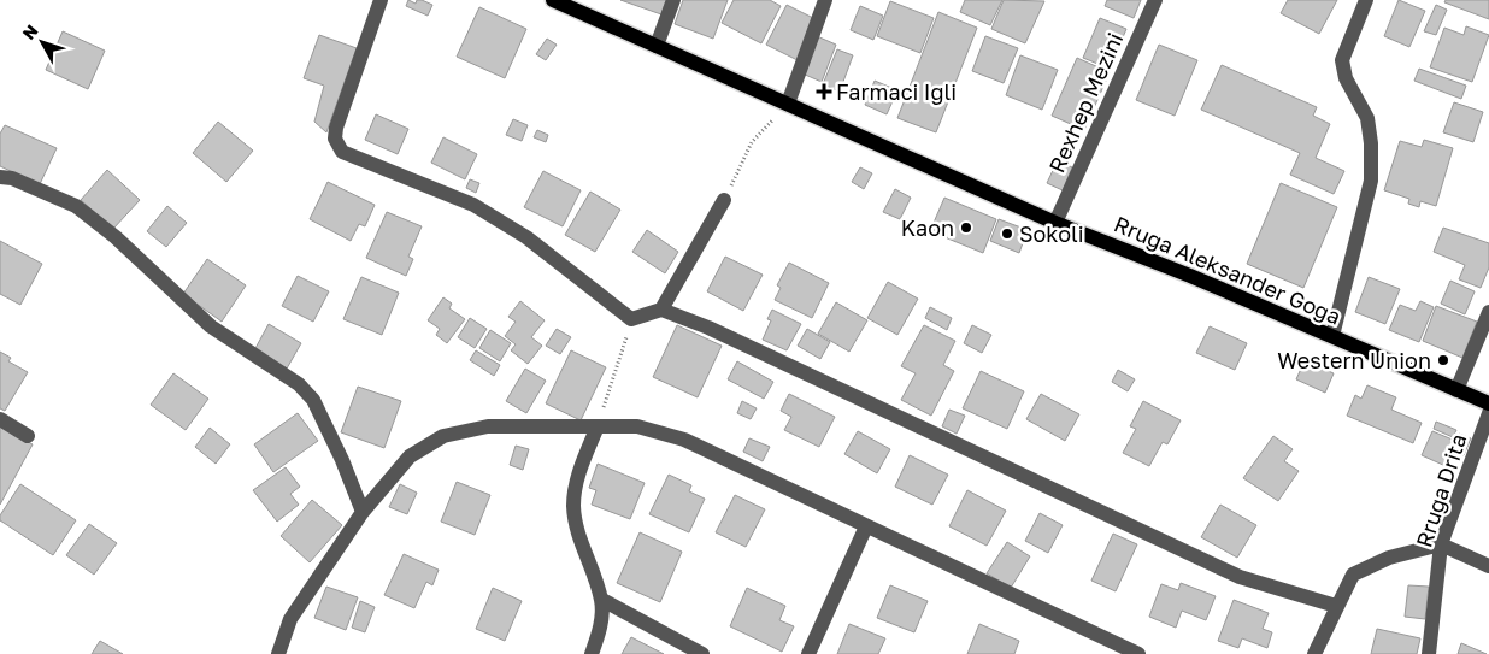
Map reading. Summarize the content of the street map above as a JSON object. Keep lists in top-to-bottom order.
{
  "streets": {
    "main road": ["Rruga Aleksander Goga"],
    "street": ["Rexhep Mezini", "Rruga Drita"]
  },
  "crossings": [
    ["Rexhep Mezini", "Rruga Aleksander Goga"]
  ],
  "places": {
    "health": ["Farmaci Igli"],
    "other": ["Kaon", "Sokoli", "Western Union"]
  },
  "north": "top left"
}
